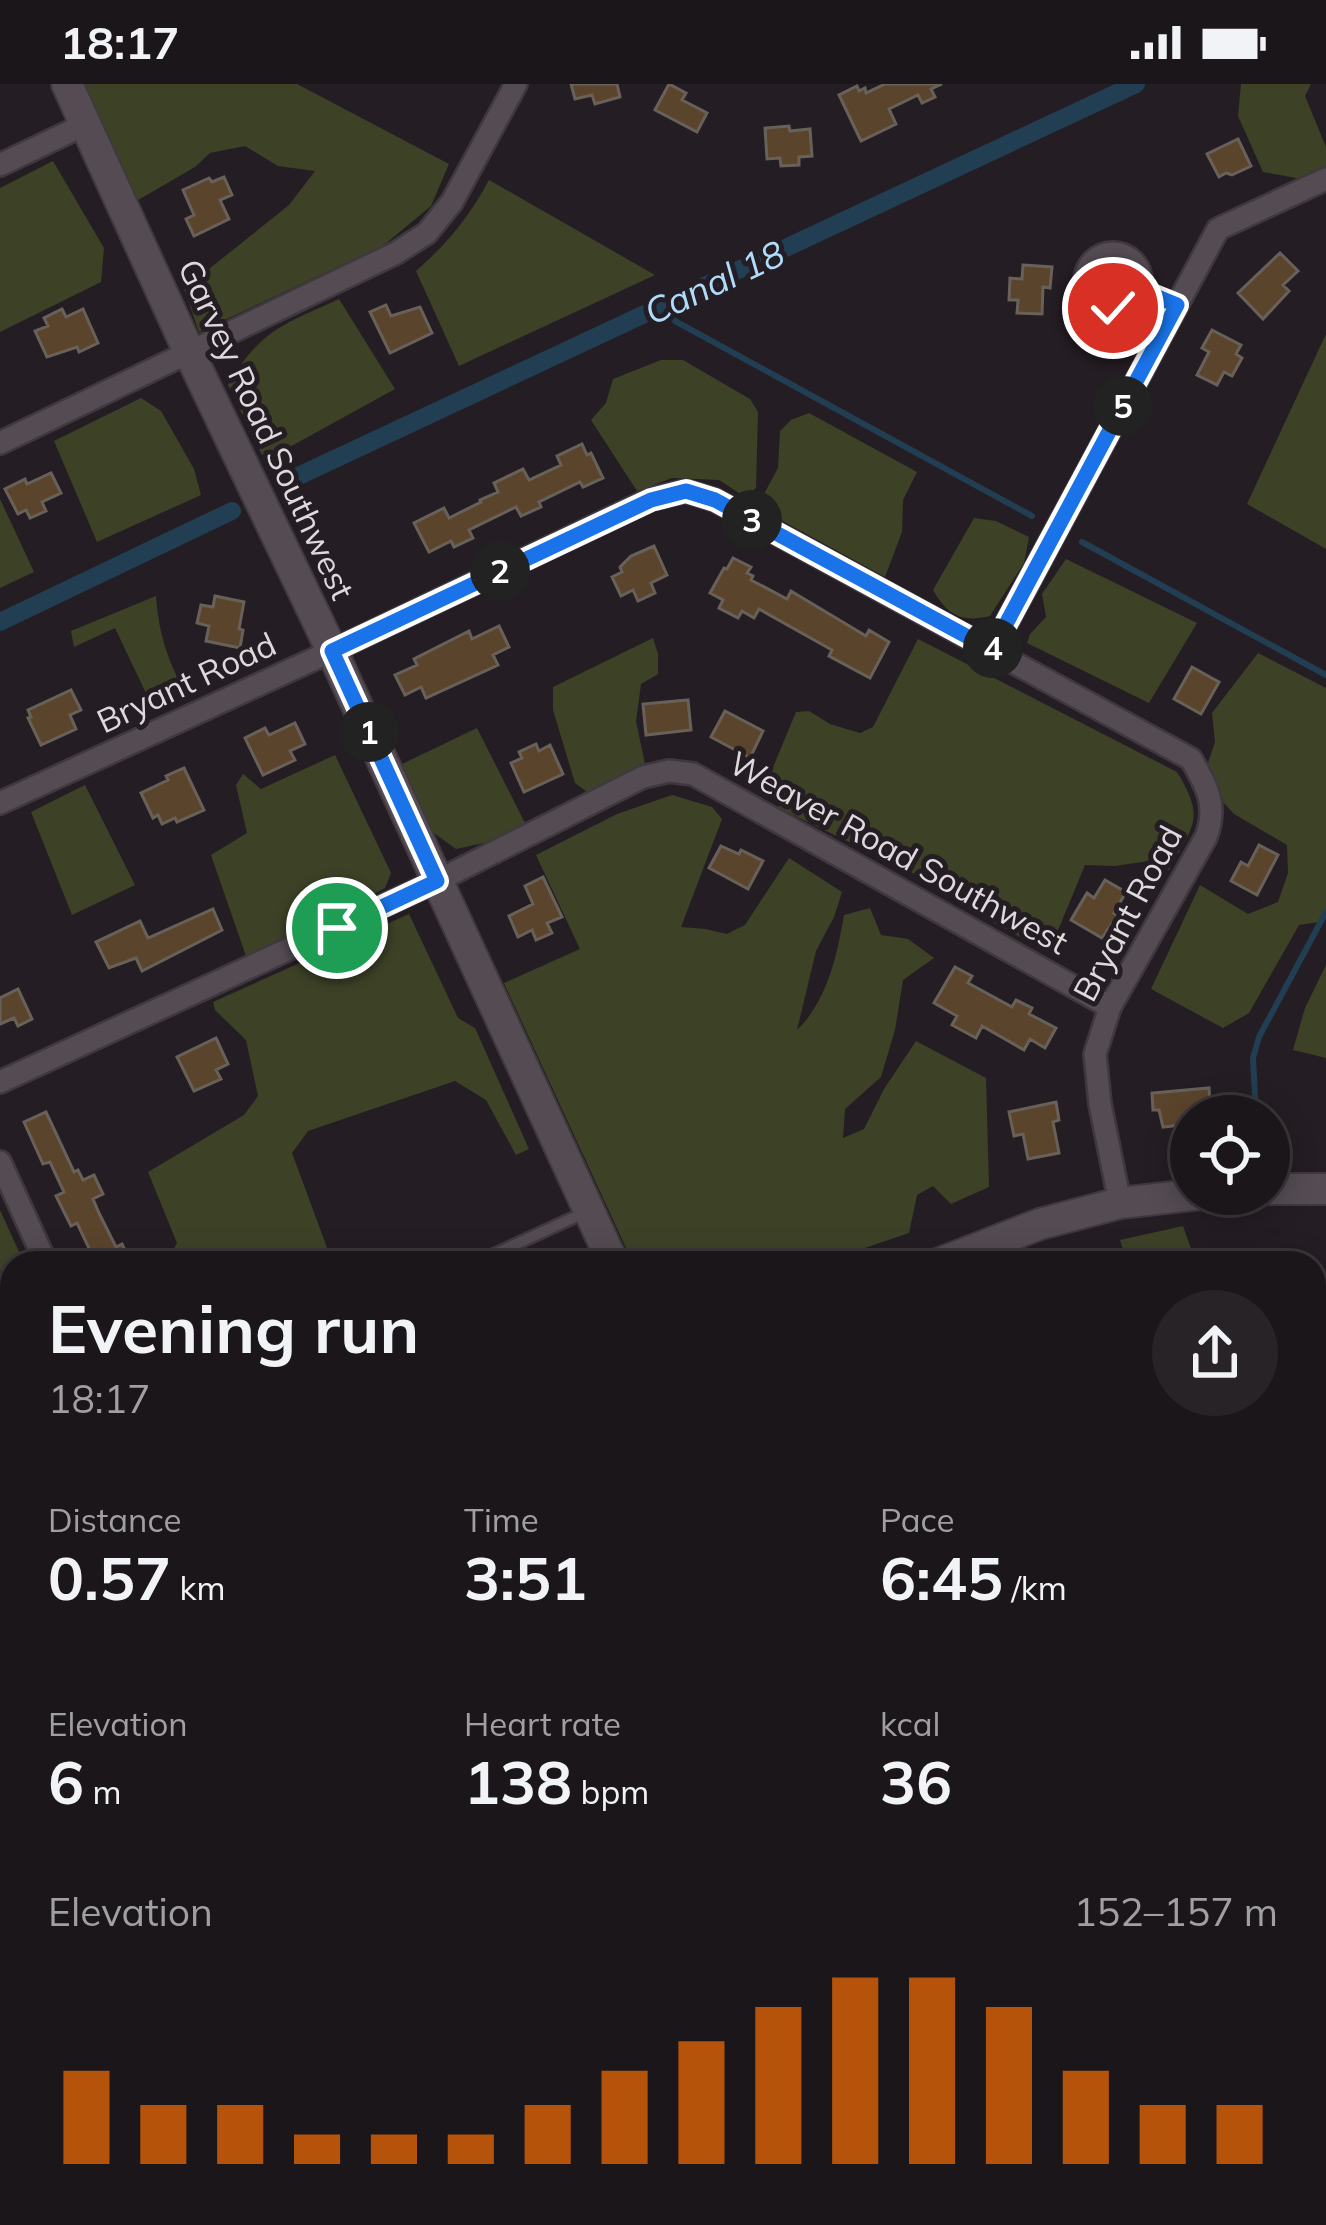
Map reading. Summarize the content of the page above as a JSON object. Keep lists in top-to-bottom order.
{
  "streets": {
    "street": ["Garvey Road Southwest", "Bryant Road", "Weaver Road Southwest"]
  },
  "crossings": [
    ["Garvey Road Southwest", "Bryant Road"],
    ["Garvey Road Southwest", "Weaver Road Southwest"],
    ["Bryant Road", "Weaver Road Southwest"]
  ],
  "water": ["Canal 18"],
  "page": {
    "status": "18:17",
    "pins": [
      "5",
      "3",
      "2",
      "4",
      "1"
    ],
    "heading": ["Evening run", "18:17"],
    "stats": [
      ["Distance", "0.57 km"],
      ["Time", "3:51"],
      ["Pace", "6:45 /km"],
      ["Elevation", "6 m"],
      ["Heart rate", "138 bpm"],
      ["kcal", "36"]
    ],
    "chart": ["Elevation", "152–157 m"]
  }
}
